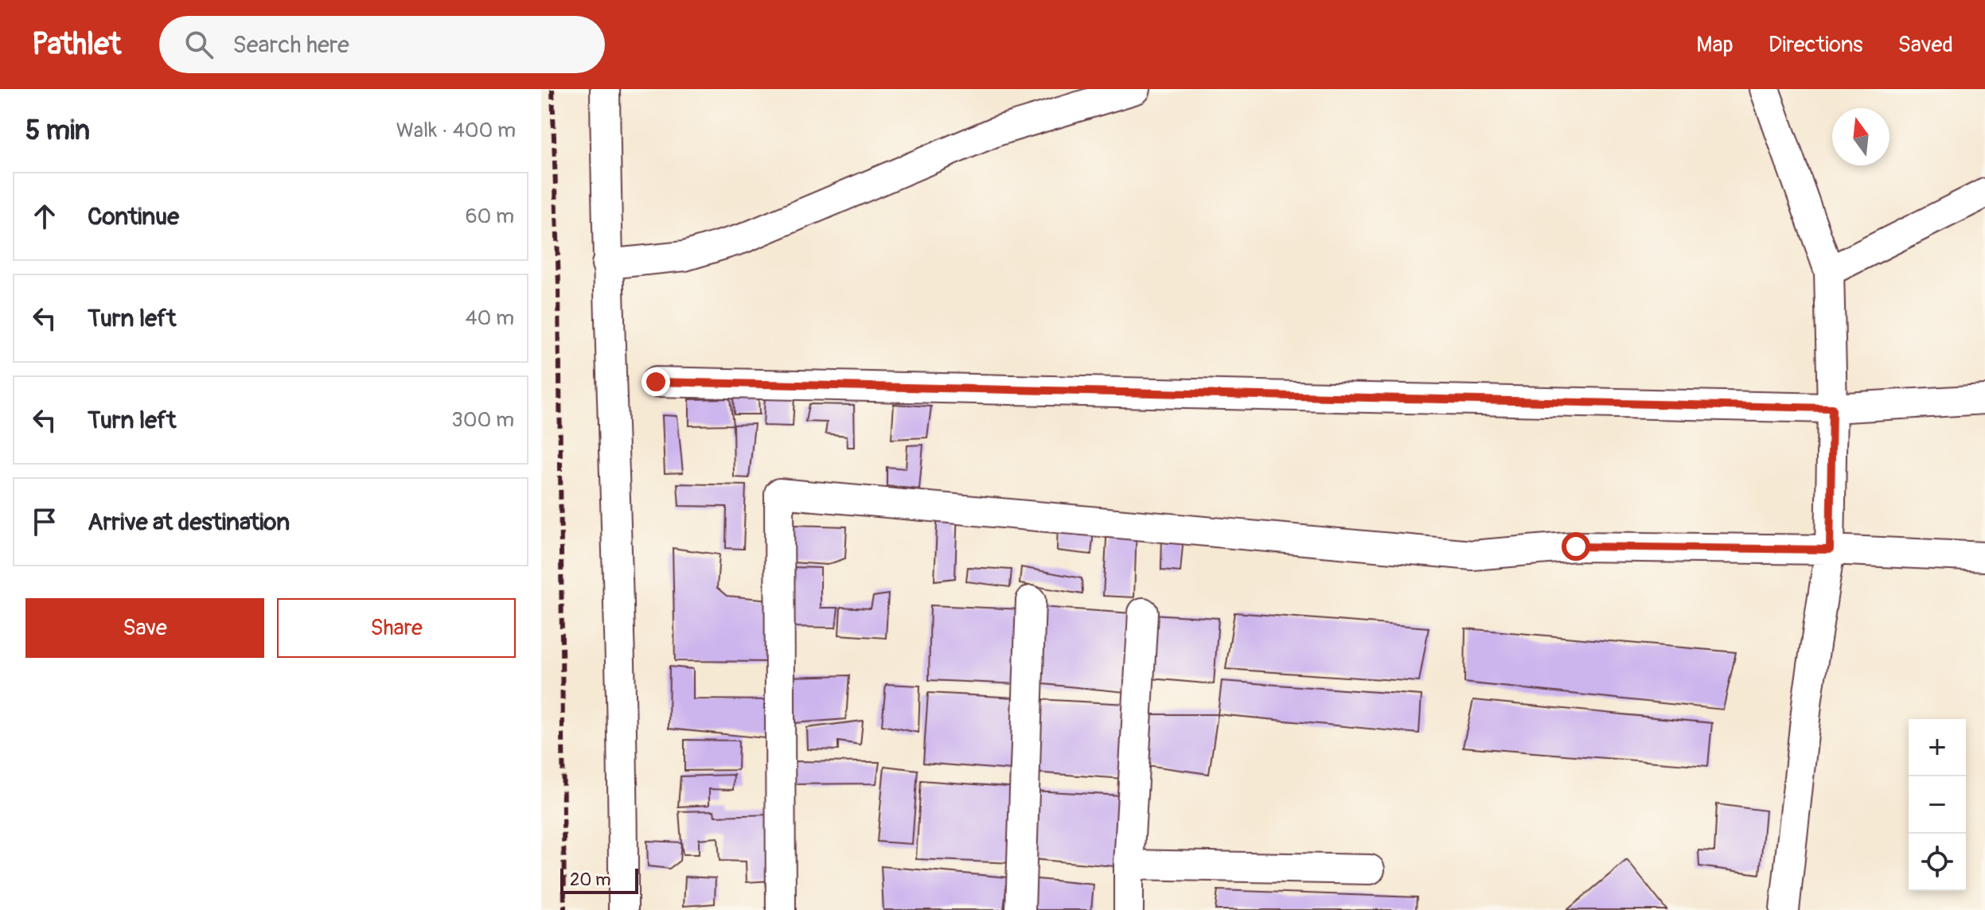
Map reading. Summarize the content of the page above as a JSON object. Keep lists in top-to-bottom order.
{
  "scale_bar": "20 m",
  "north": "top",
  "page": {
    "header": "Pathlet",
    "search": "Search here",
    "nav": ["Map", "Directions", "Saved"],
    "heading": ["5 min", "Walk · 400 m"],
    "list": [
      ["Continue", "60 m"],
      ["Turn left", "40 m"],
      ["Turn left", "300 m"],
      "Arrive at destination"
    ],
    "buttons": ["Save", "Share"],
    "map_buttons": ["+", "−"],
    "scale": "20 m"
  }
}
